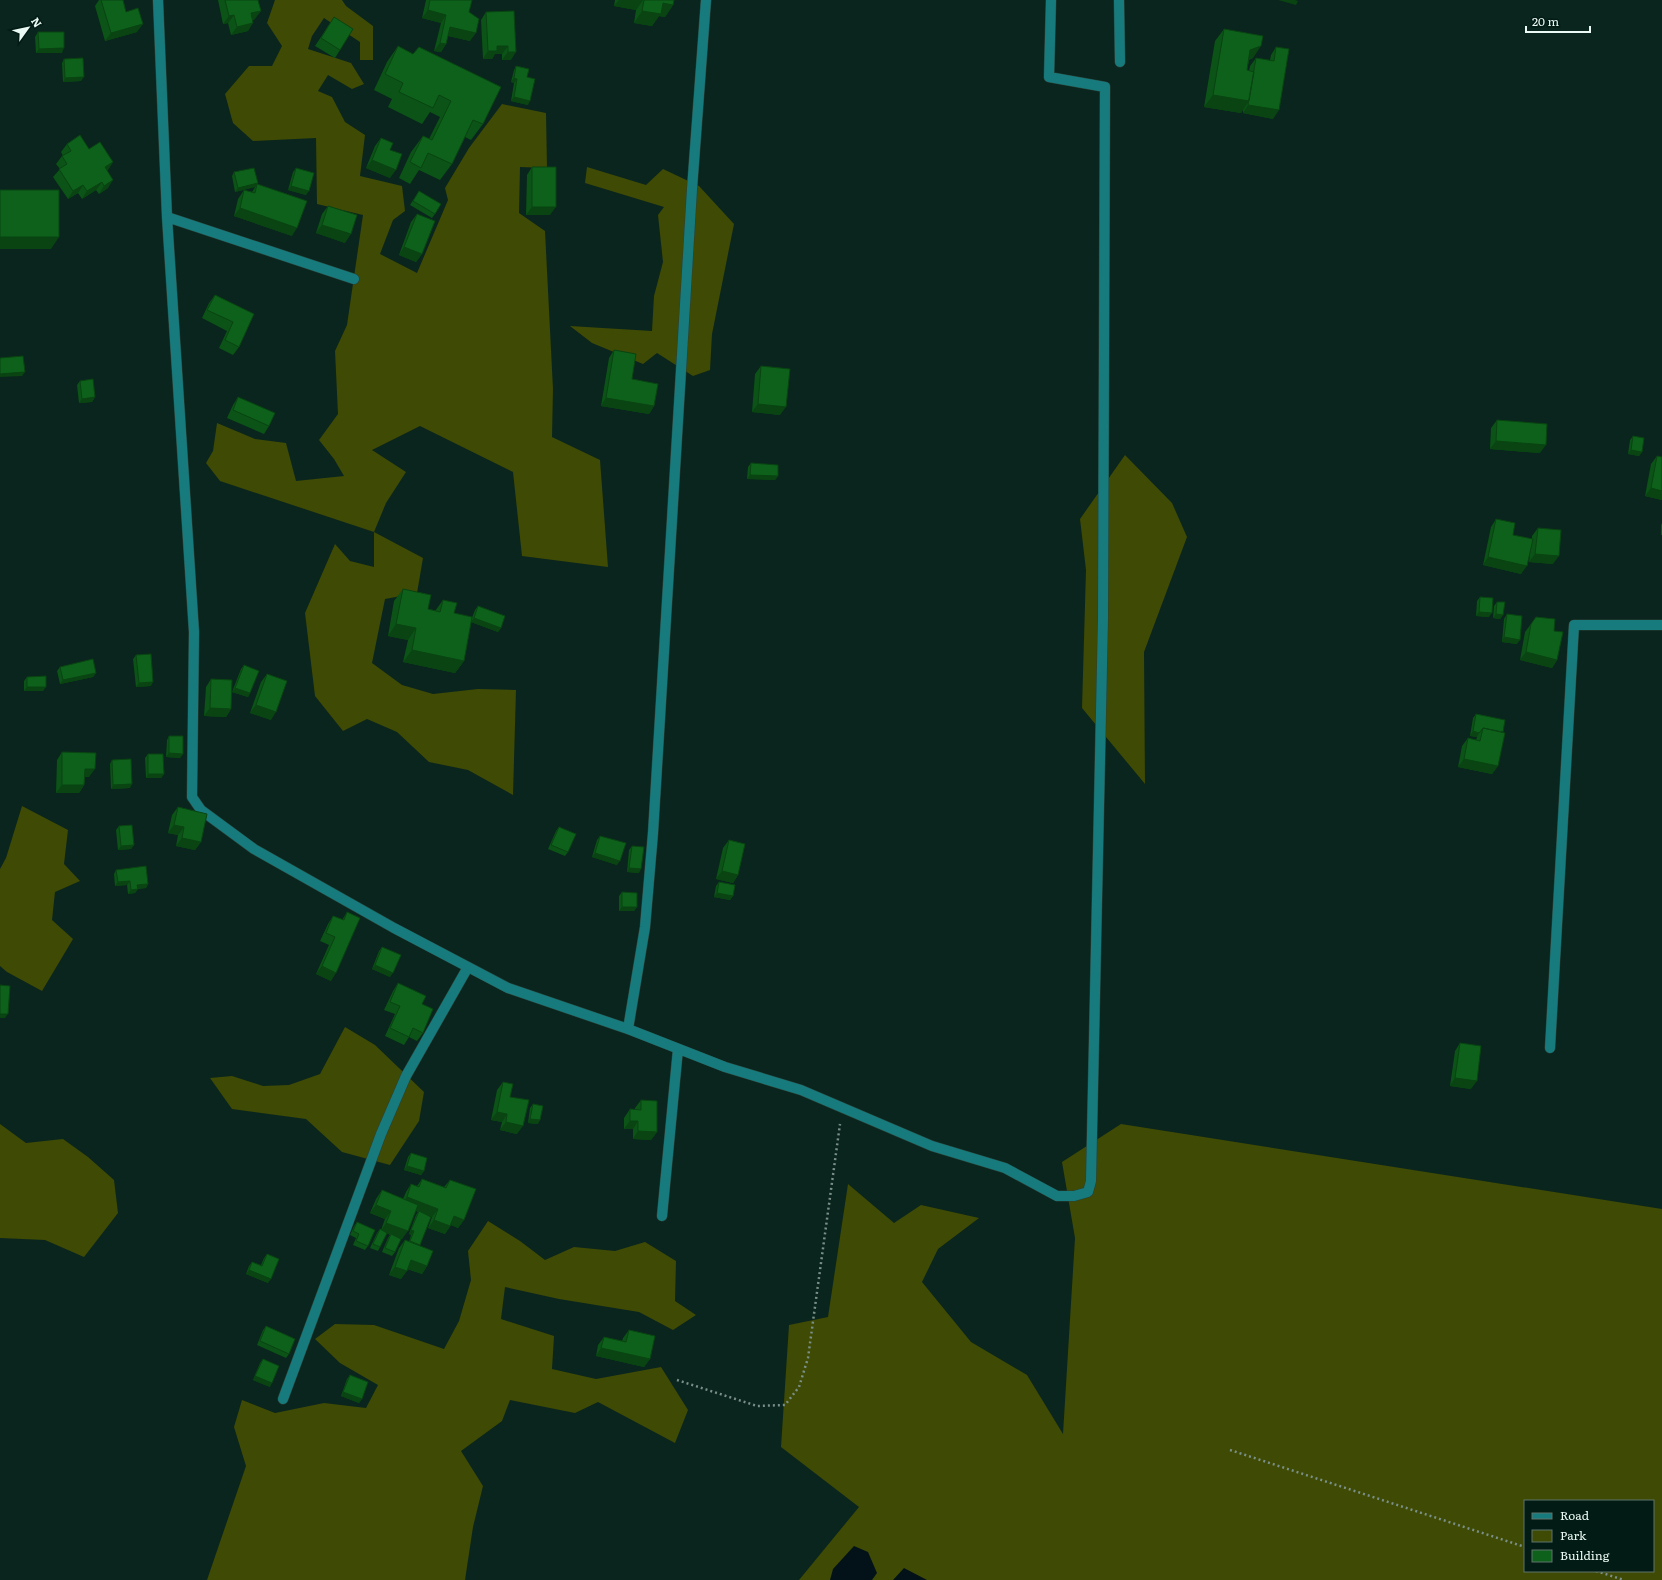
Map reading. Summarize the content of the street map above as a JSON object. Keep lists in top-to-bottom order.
{
  "legend": ["Road", "Park", "Building"],
  "scale_bar": "20 m",
  "north": "top right"
}
